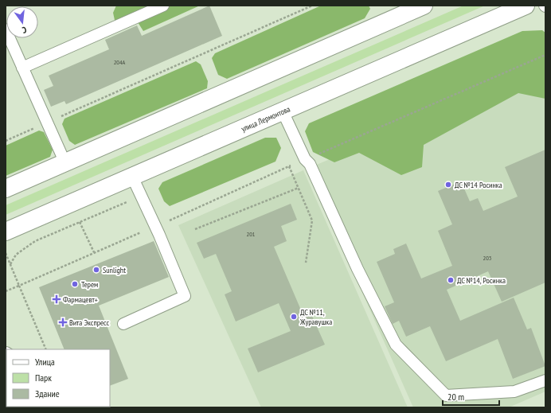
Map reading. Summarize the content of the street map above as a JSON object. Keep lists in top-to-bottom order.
{
  "streets": {
    "main road": ["улица Лермонтова"]
  },
  "places": {
    "other": [
      "ДС №14 Росинка",
      "Sunlight",
      "ДС №14, Росинка",
      "Терем",
      "ДС №11, Журавушка"
    ],
    "health": ["Фармацевт+", "Вита Экспресс"]
  },
  "house_numbers": ["204А", "201", "203"],
  "legend": ["Улица", "Парк", "Здание"],
  "scale_bar": "20 m",
  "north": "bottom"
}
